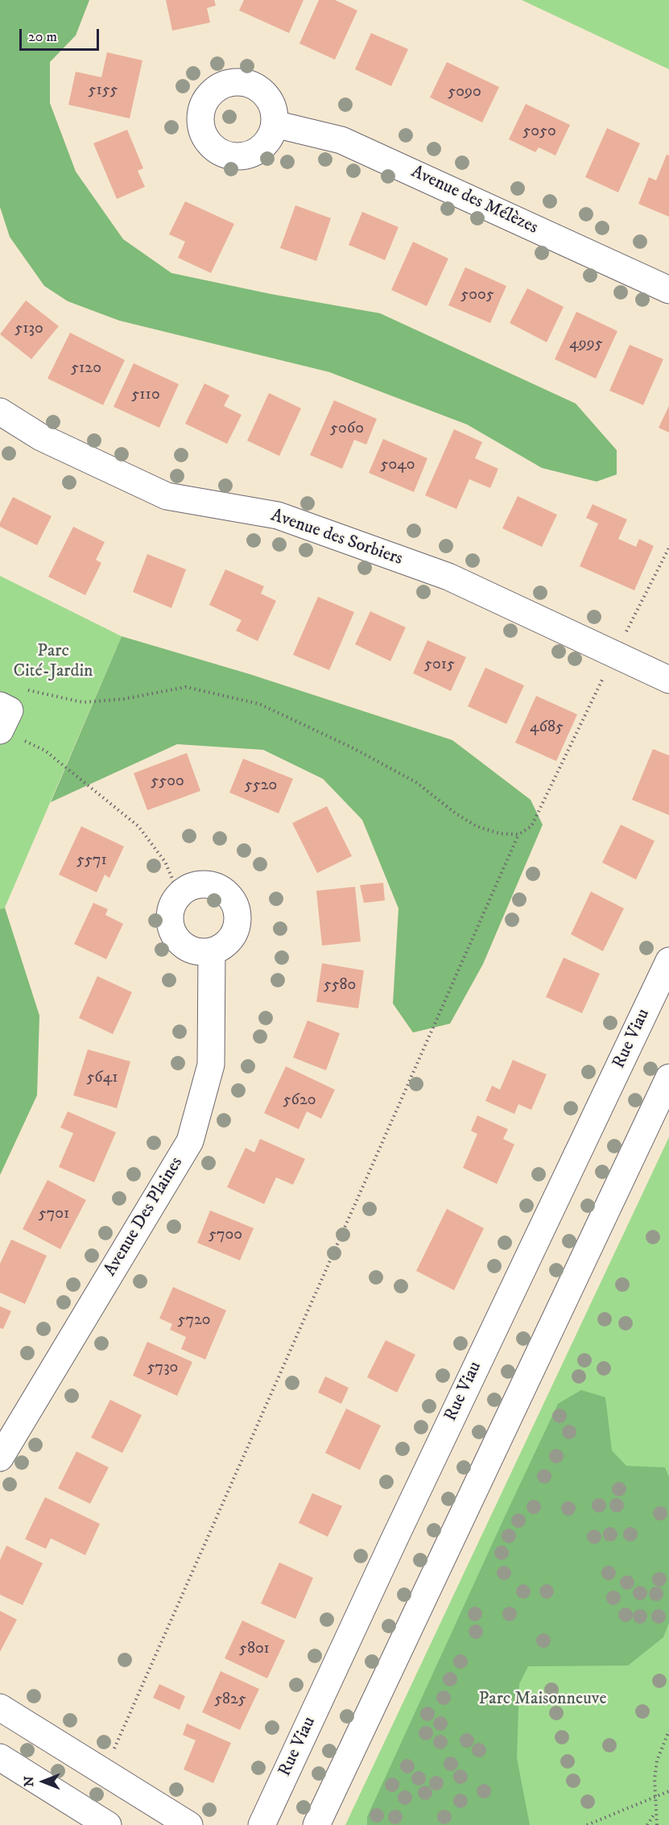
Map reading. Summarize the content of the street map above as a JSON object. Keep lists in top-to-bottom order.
{
  "streets": {
    "main road": [
      "Avenue des Mélèzes",
      "Avenue des Sorbiers",
      "Rue Viau",
      "Avenue Des Plaines"
    ]
  },
  "parks": ["Parc Cité-Jardin", "Parc Maisonneuve"],
  "house_numbers": [
    "5155",
    "5090",
    "5050",
    "5005",
    "5130",
    "4995",
    "5120",
    "5110",
    "5060",
    "5040",
    "5015",
    "4685",
    "5500",
    "5520",
    "5571",
    "5580",
    "5641",
    "5620",
    "5701",
    "5700",
    "5720",
    "5730",
    "5801",
    "5825"
  ],
  "scale_bar": "20 m",
  "north": "left"
}
